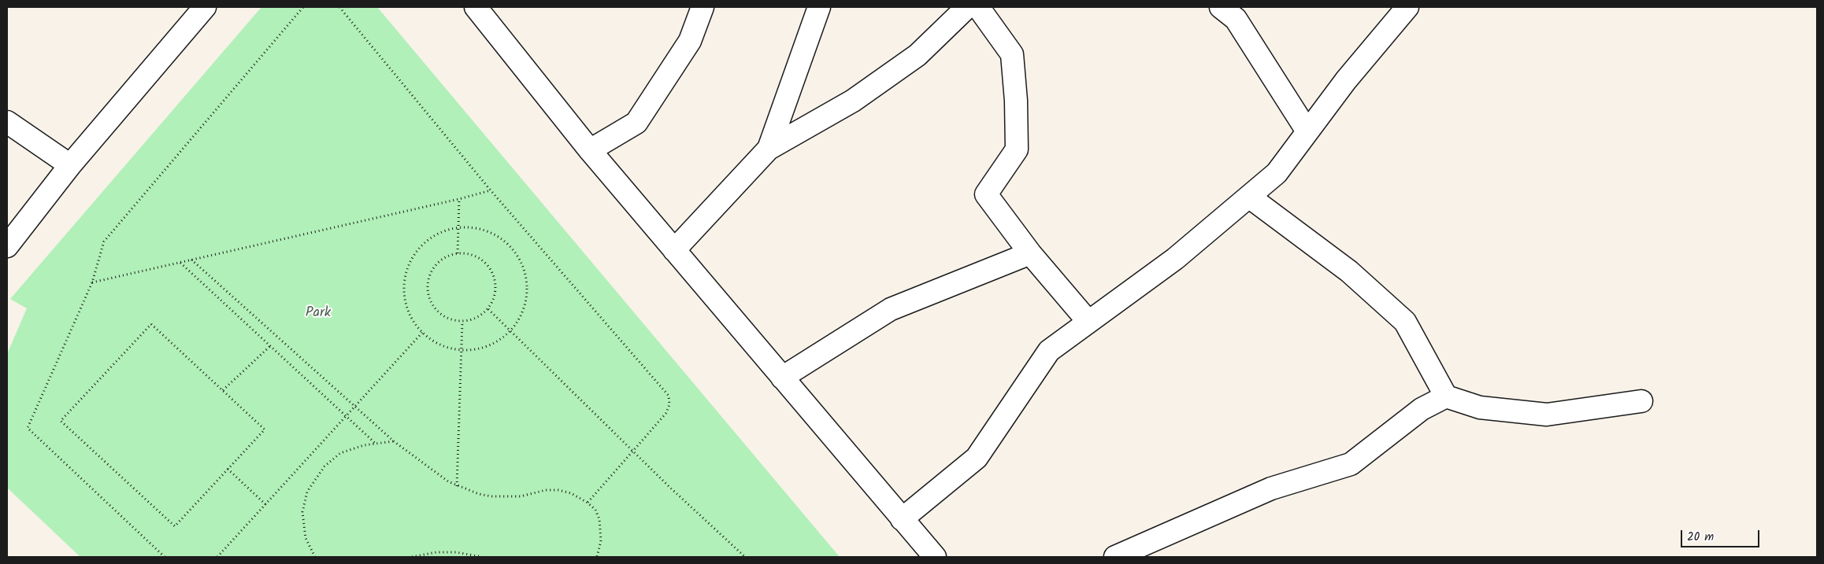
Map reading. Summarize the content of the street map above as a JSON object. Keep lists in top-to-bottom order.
{
  "parks": ["Park"],
  "scale_bar": "20 m"
}
